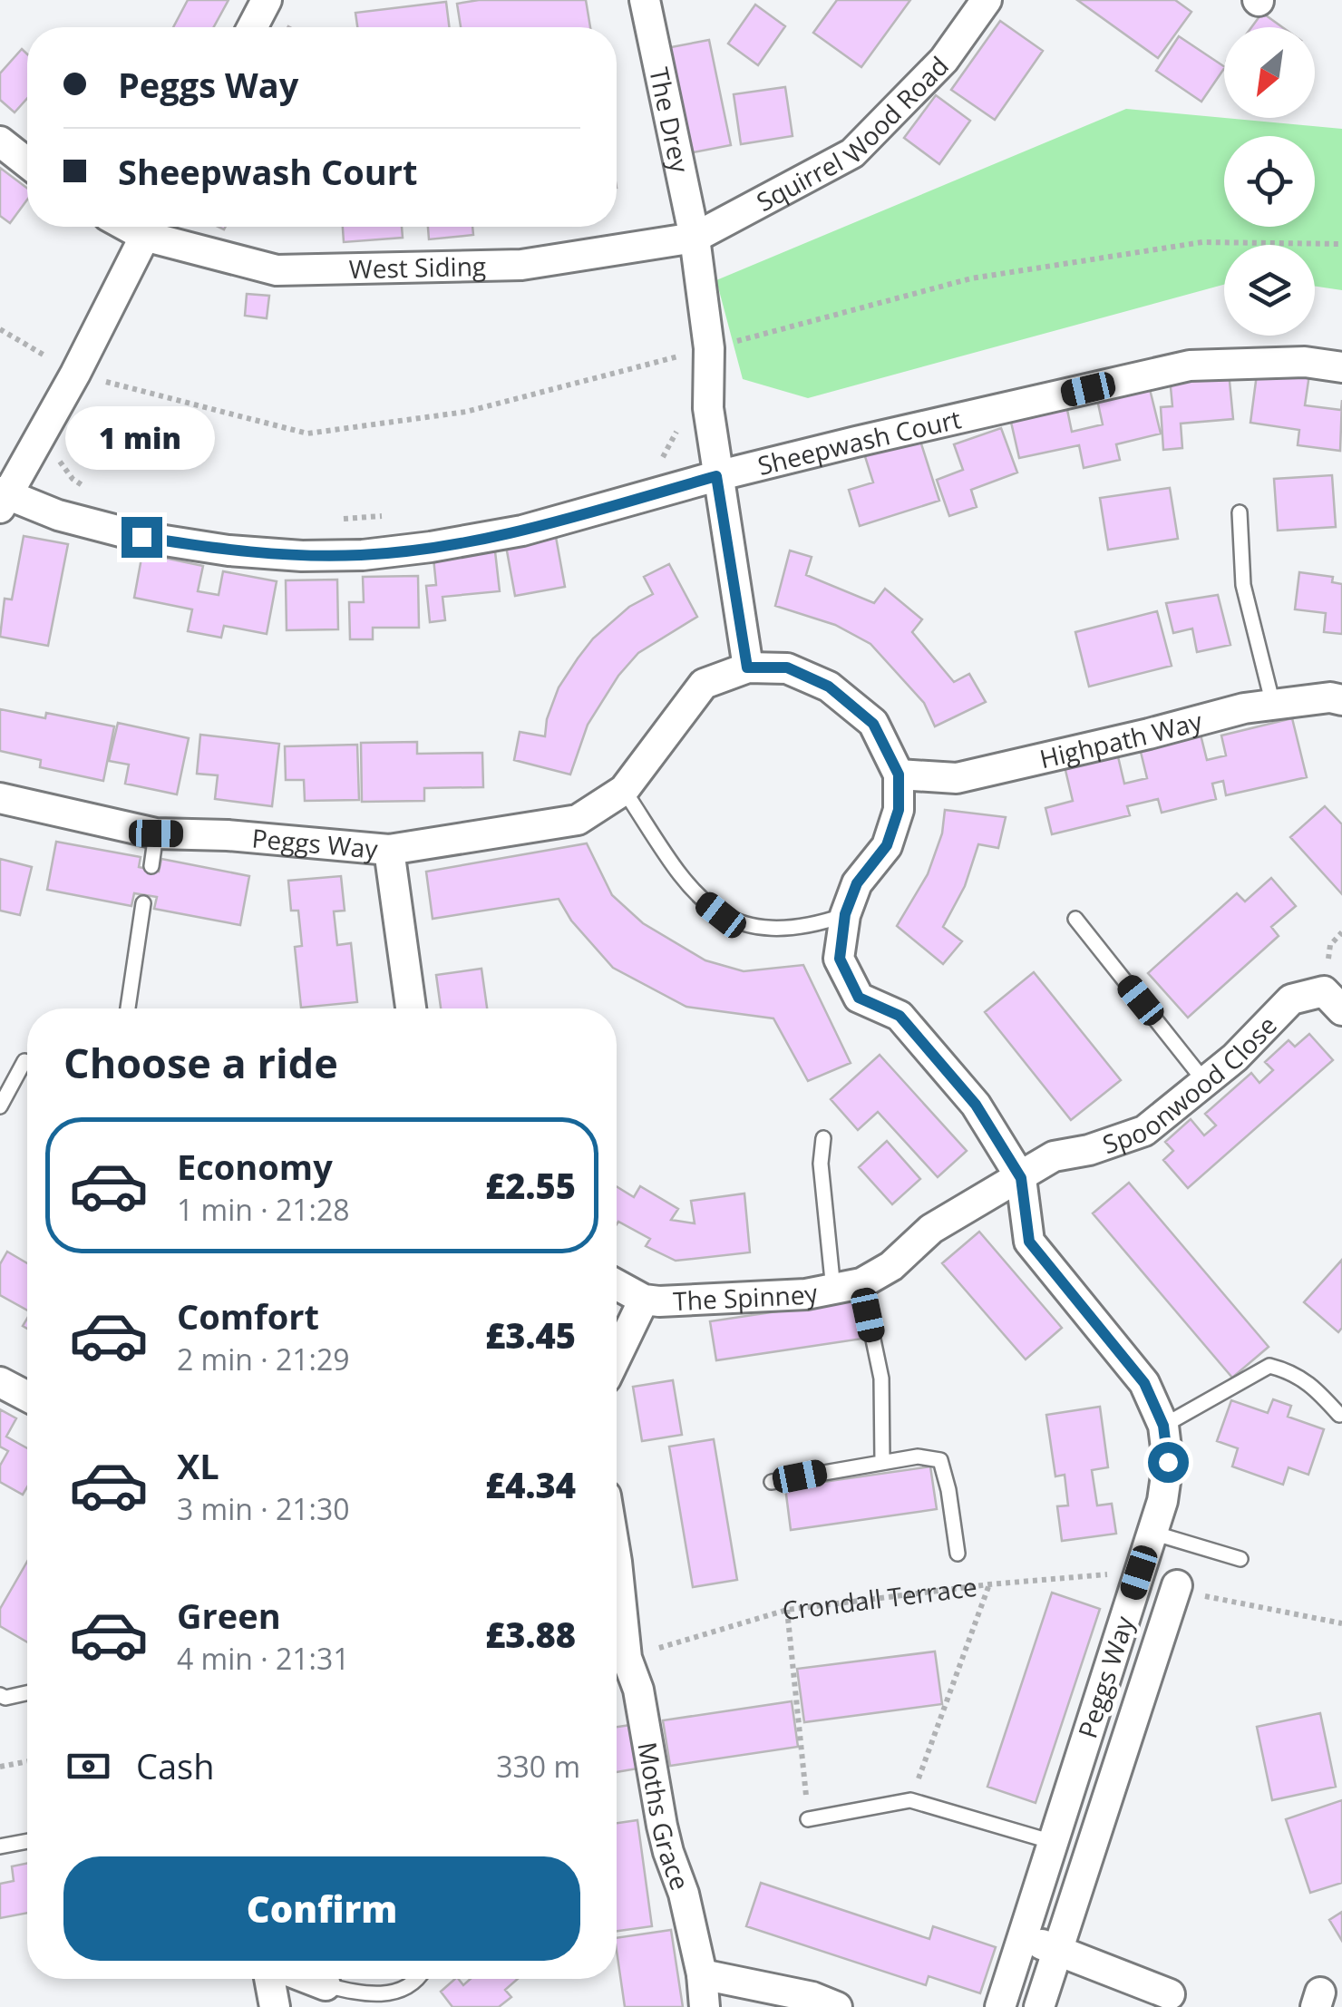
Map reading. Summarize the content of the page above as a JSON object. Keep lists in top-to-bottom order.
{
  "streets": {
    "street": [
      "The Drey",
      "Squirrel Wood Road",
      "West Siding",
      "Sheepwash Court",
      "Highpath Way",
      "Peggs Way",
      "Spoonwood Close",
      "The Spinney",
      "Moths Grace"
    ],
    "path": ["Crondall Terrace"]
  },
  "crossings": [
    ["The Drey", "Squirrel Wood Road"],
    ["The Drey", "West Siding"],
    ["The Drey", "Sheepwash Court"],
    ["The Drey", "Highpath Way"],
    ["The Drey", "Peggs Way"],
    ["Squirrel Wood Road", "West Siding"],
    ["Highpath Way", "Peggs Way"],
    ["Peggs Way", "Spoonwood Close"],
    ["Peggs Way", "The Spinney"],
    ["Peggs Way", "Crondall Terrace"],
    ["Spoonwood Close", "The Spinney"],
    ["Crondall Terrace", "Moths Grace"]
  ],
  "north": "bottom left",
  "page": {
    "banner": ["Peggs Way", "Sheepwash Court"],
    "bubble": "1 min",
    "heading": "Choose a ride",
    "list": [
      {
        "name": "Economy",
        "note": "1 min · 21:28",
        "value": "£2.55"
      },
      {
        "name": "Comfort",
        "note": "2 min · 21:29",
        "value": "£3.45"
      },
      {
        "name": "XL",
        "note": "3 min · 21:30",
        "value": "£4.34"
      },
      {
        "name": "Green",
        "note": "4 min · 21:31",
        "value": "£3.88"
      }
    ],
    "pay": ["Cash", "330 m"],
    "buttons": "Confirm"
  }
}
